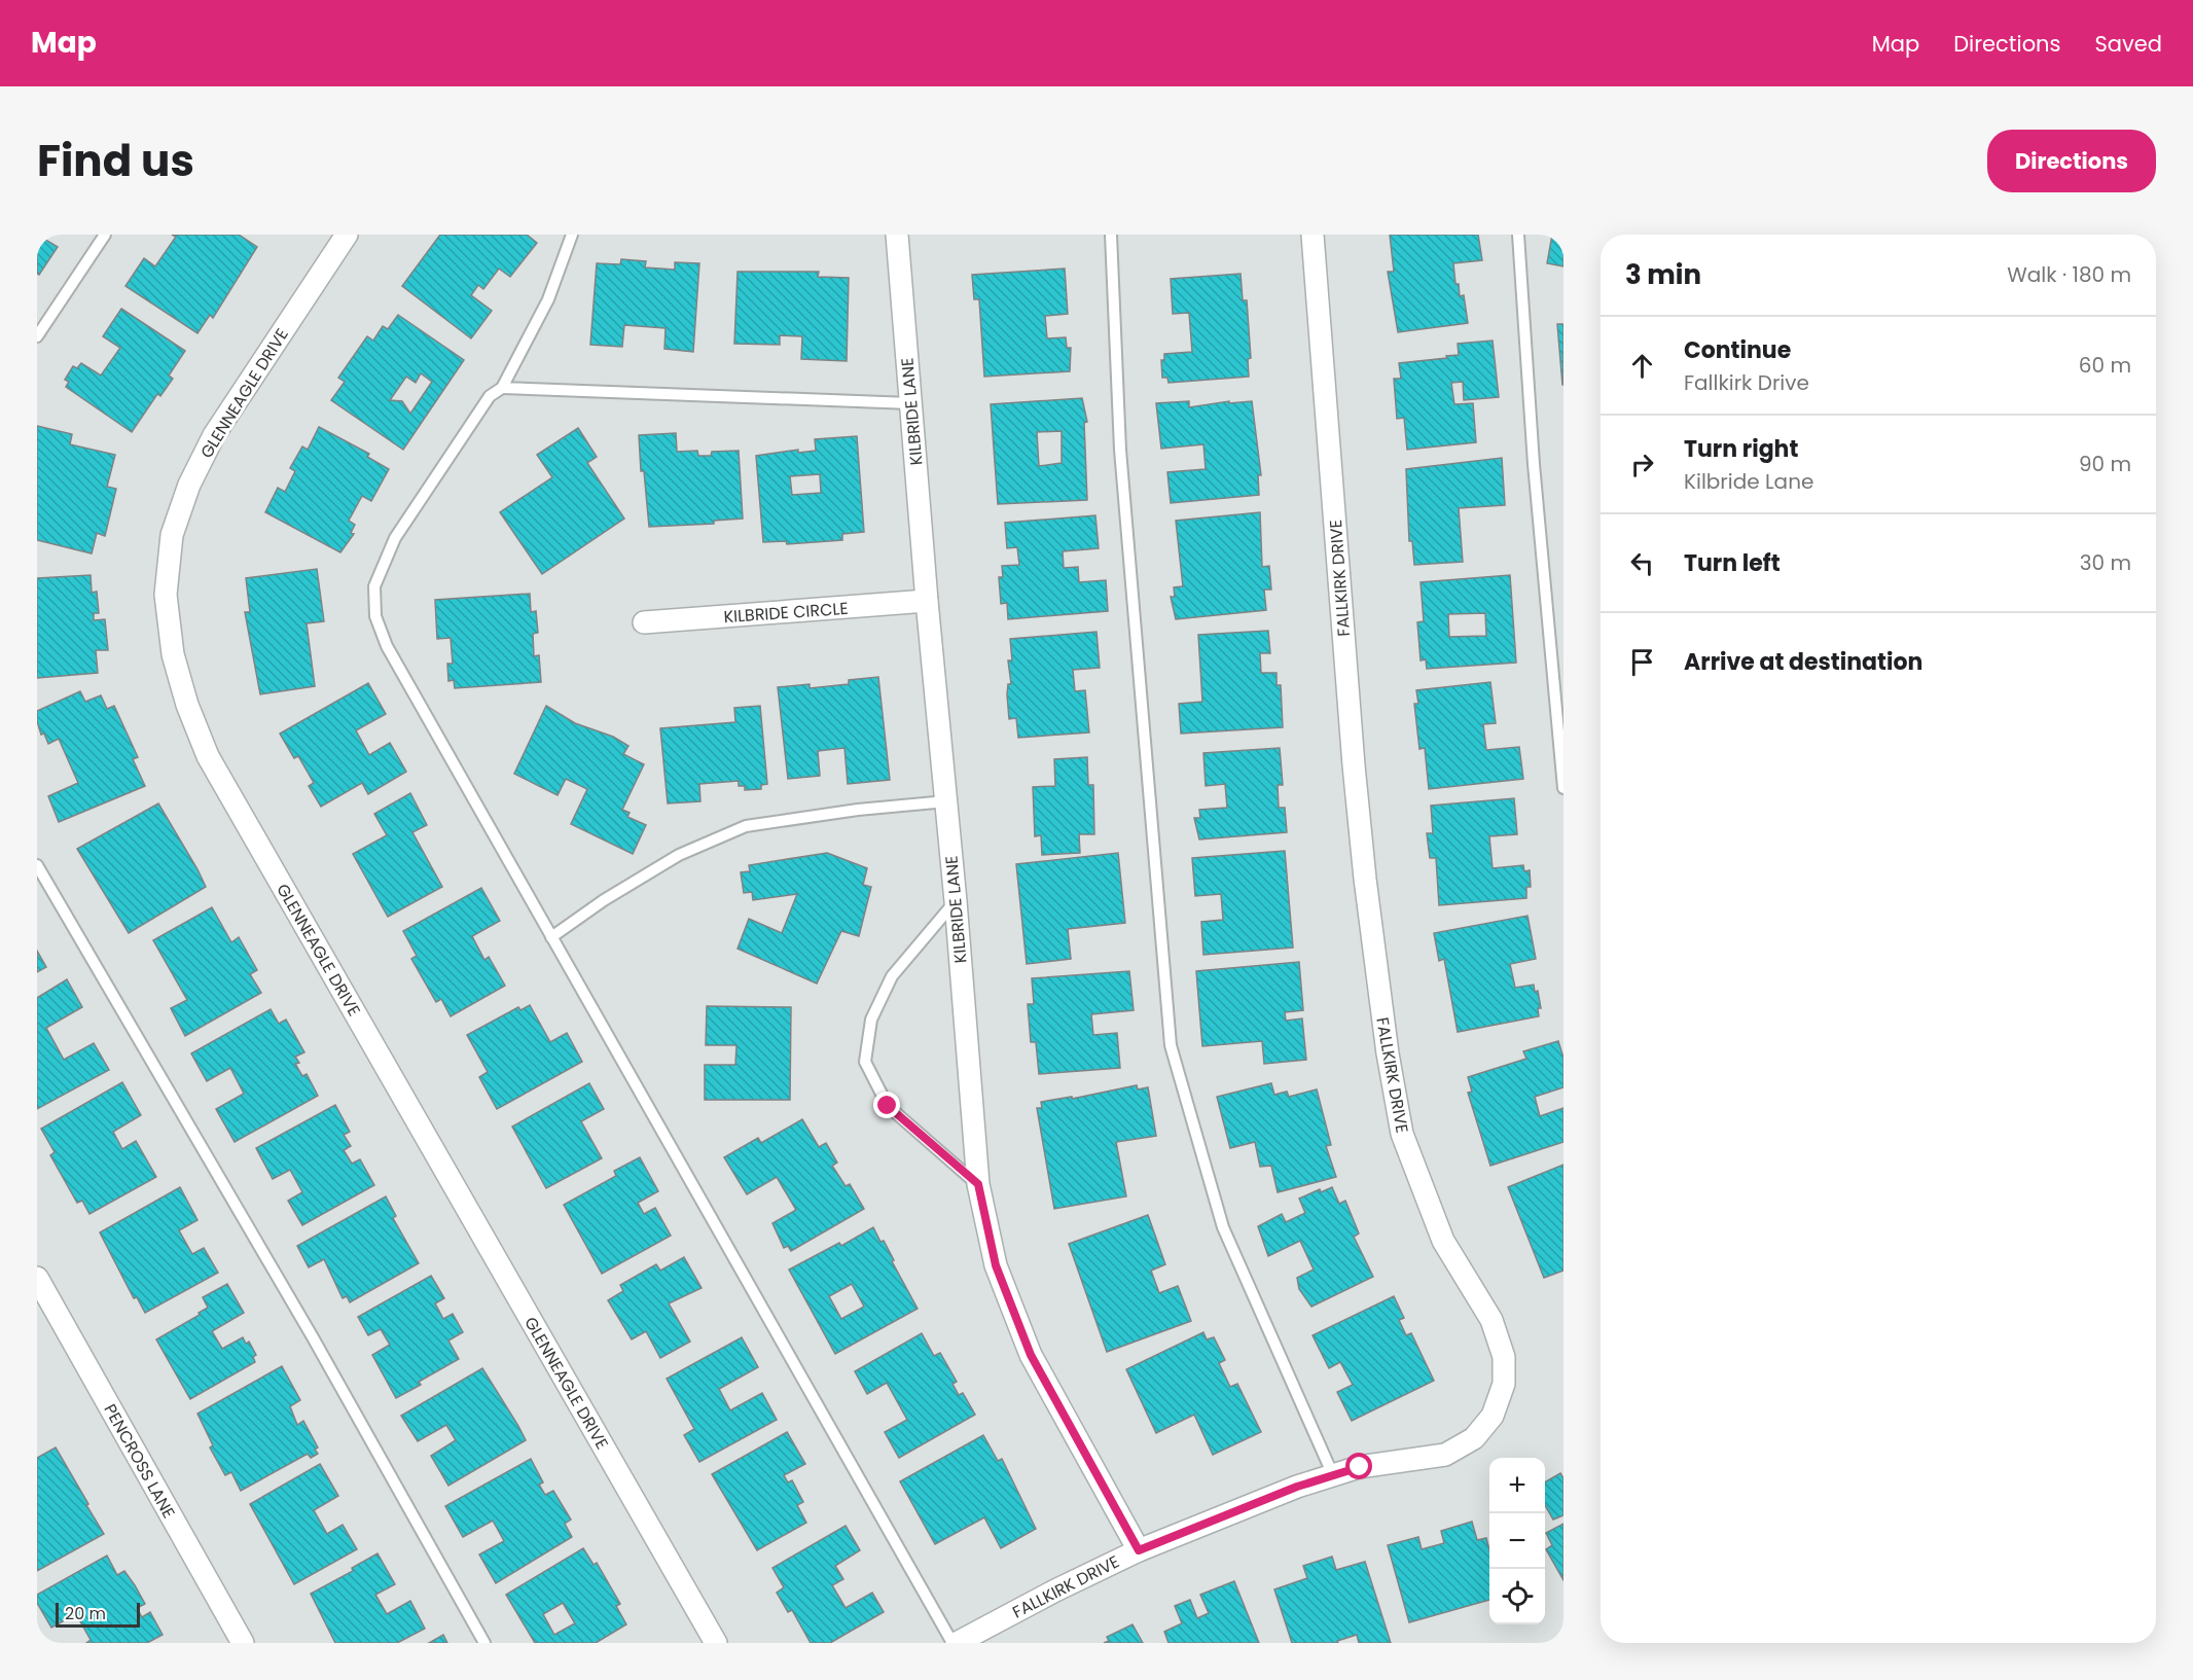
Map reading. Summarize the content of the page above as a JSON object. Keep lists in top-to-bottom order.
{
  "streets": {
    "street": [
      "GLENNEAGLE DRIVE",
      "KILBRIDE LANE",
      "FALLKIRK DRIVE",
      "KILBRIDE CIRCLE",
      "PENCROSS LANE"
    ]
  },
  "crossings": [
    ["KILBRIDE LANE", "FALLKIRK DRIVE"],
    ["KILBRIDE LANE", "KILBRIDE CIRCLE"]
  ],
  "scale_bar": "20 m",
  "page": {
    "header": "Map",
    "nav": ["Map", "Directions", "Saved"],
    "title": "Find us",
    "buttons": "Directions",
    "heading": ["3 min", "Walk · 180 m"],
    "list": [
      ["Continue", "Fallkirk Drive", "60 m"],
      ["Turn right", "Kilbride Lane", "90 m"],
      ["Turn left", "30 m"],
      "Arrive at destination"
    ],
    "map_buttons": ["+", "−"],
    "scale": "20 m"
  }
}
